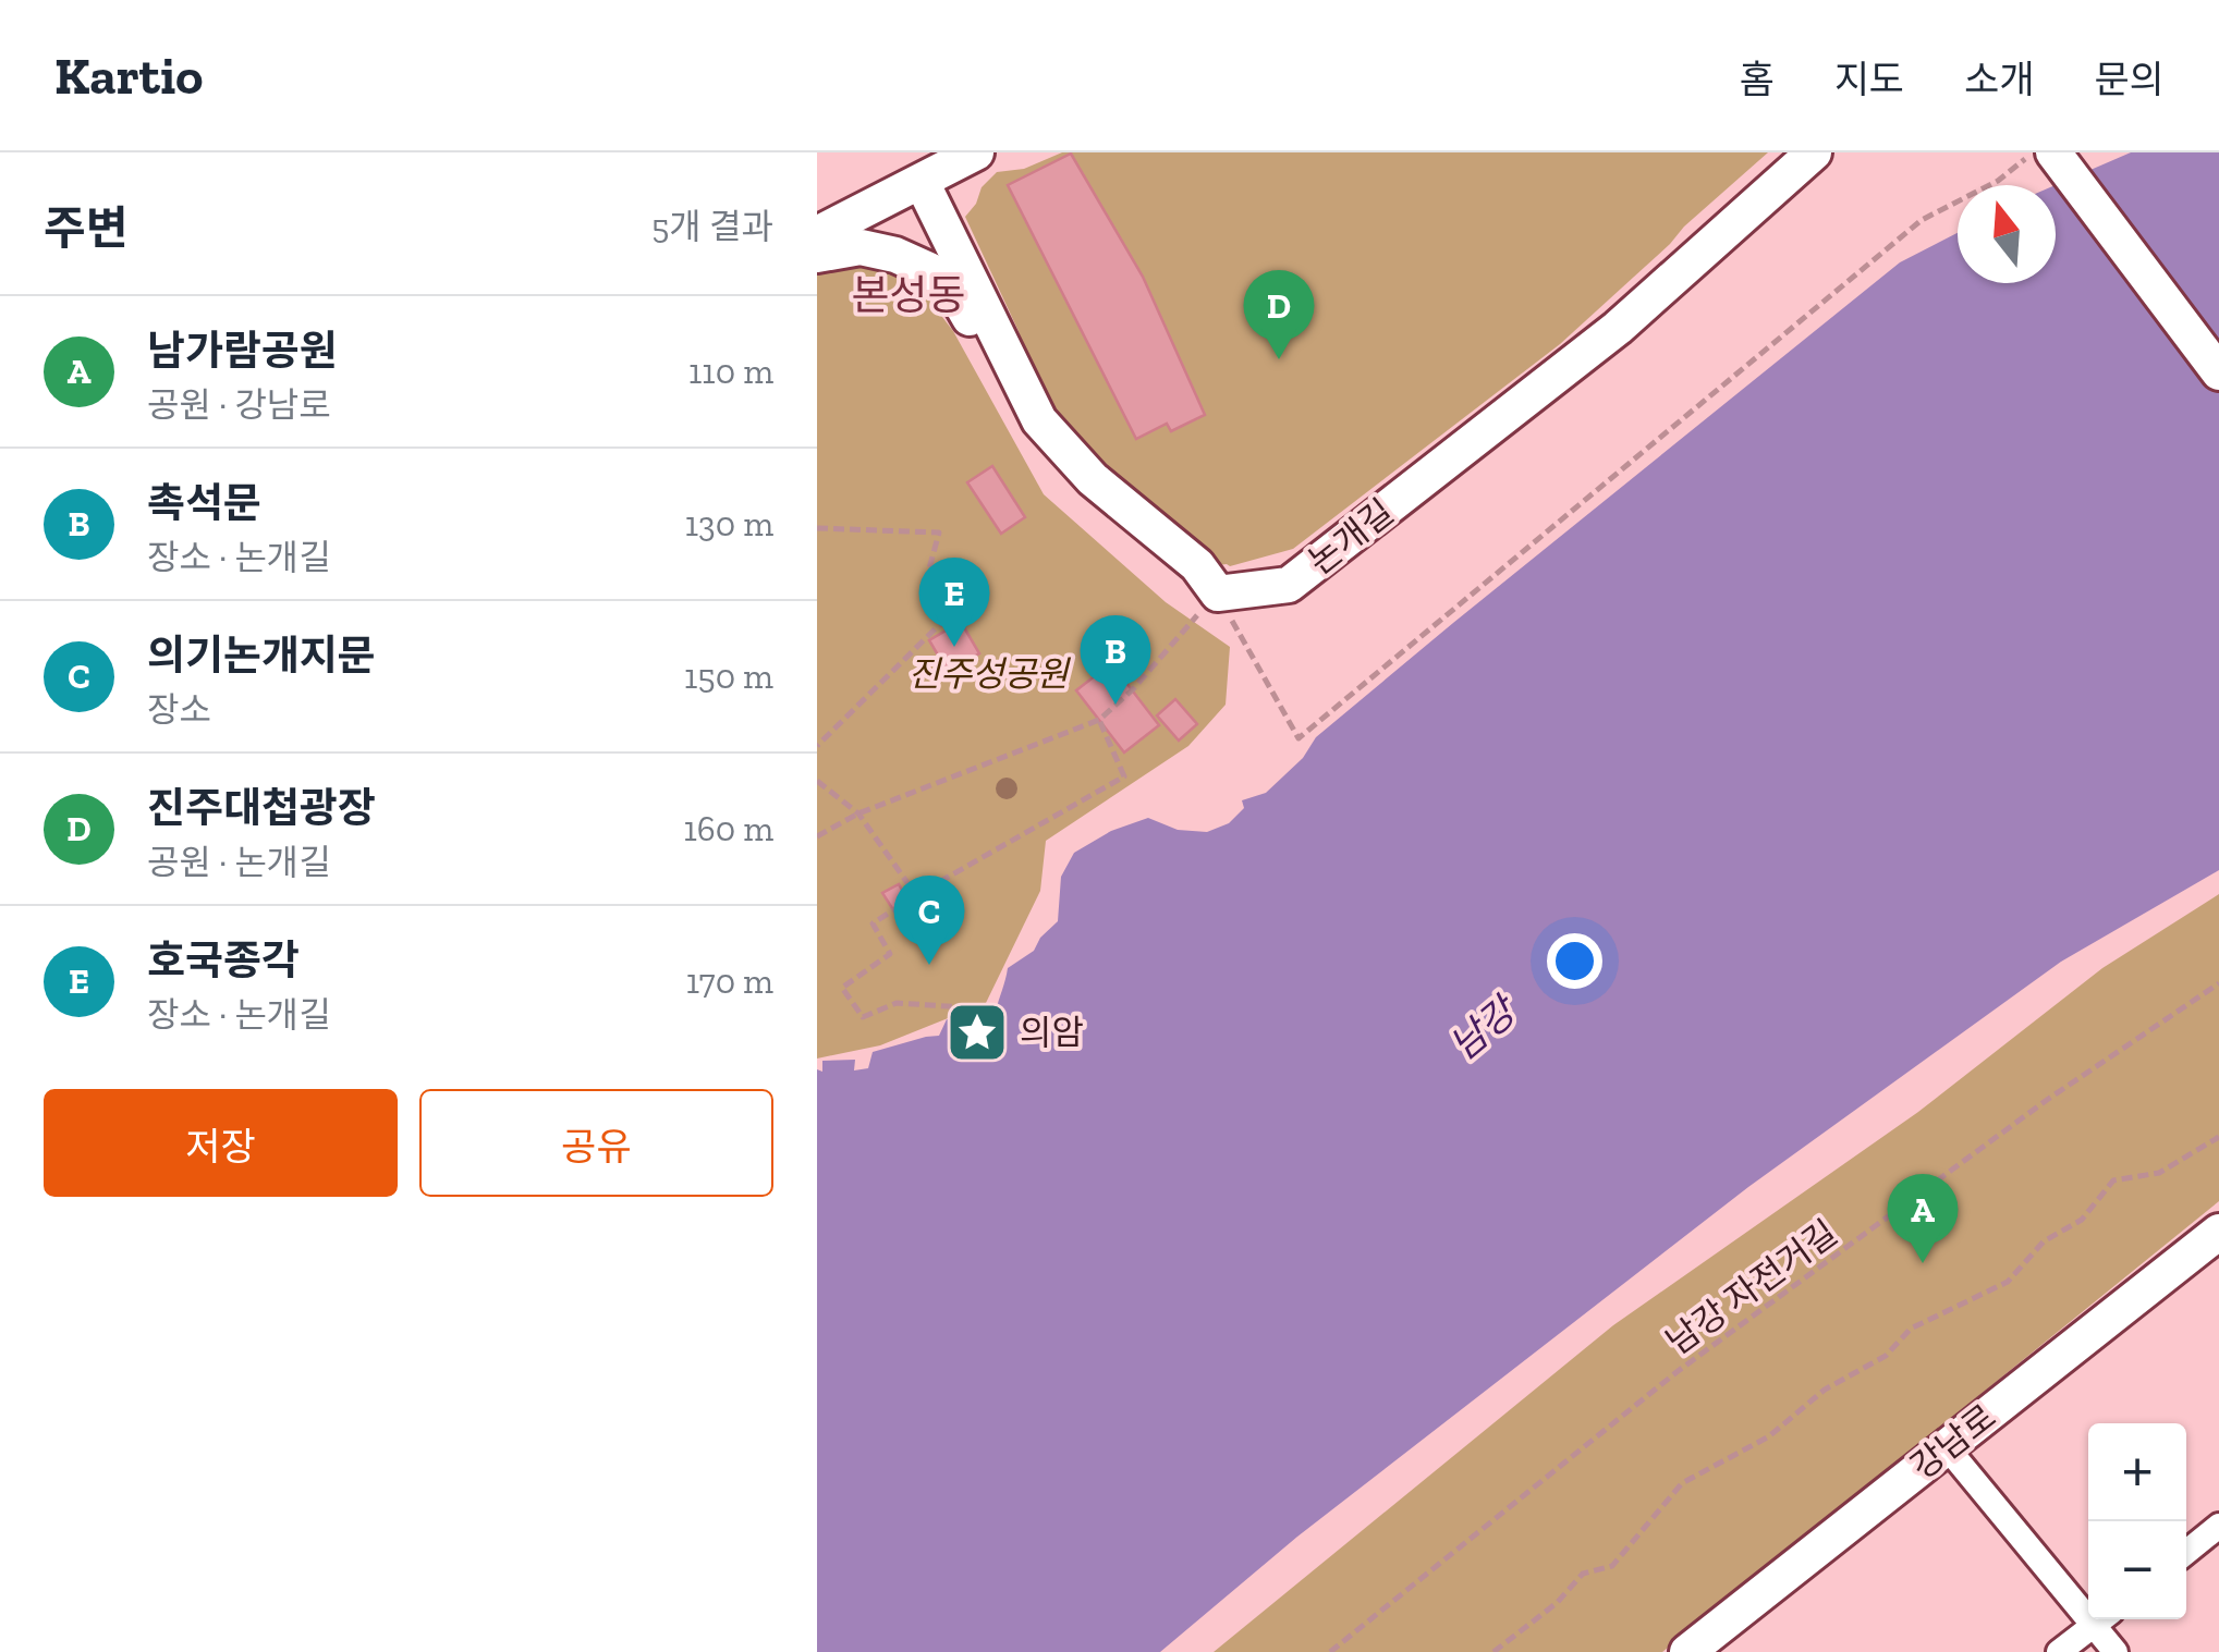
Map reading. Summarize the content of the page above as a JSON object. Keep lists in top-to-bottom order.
{
  "streets": {
    "street": ["논개길", "강남로"],
    "path": ["남강 자전거길"]
  },
  "districts": ["본성동"],
  "water": ["남강"],
  "parks": ["진주성공원"],
  "places": {
    "place": ["의암"]
  },
  "north": "top",
  "page": {
    "header": "Kartio",
    "nav": [
      "홈",
      "지도",
      "소개",
      "문의"
    ],
    "heading": ["주변", "5개 결과"],
    "pins": [
      "D",
      "E",
      "B",
      "C",
      "A"
    ],
    "list": [
      {
        "mark": "A",
        "name": "남가람공원",
        "note": "공원 · 강남로",
        "value": "110 m"
      },
      {
        "mark": "B",
        "name": "촉석문",
        "note": "장소 · 논개길",
        "value": "130 m"
      },
      {
        "mark": "C",
        "name": "의기논개지문",
        "note": "장소",
        "value": "150 m"
      },
      {
        "mark": "D",
        "name": "진주대첩광장",
        "note": "공원 · 논개길",
        "value": "160 m"
      },
      {
        "mark": "E",
        "name": "호국종각",
        "note": "장소 · 논개길",
        "value": "170 m"
      }
    ],
    "buttons": ["저장", "공유"],
    "map_buttons": ["+", "−"]
  }
}
